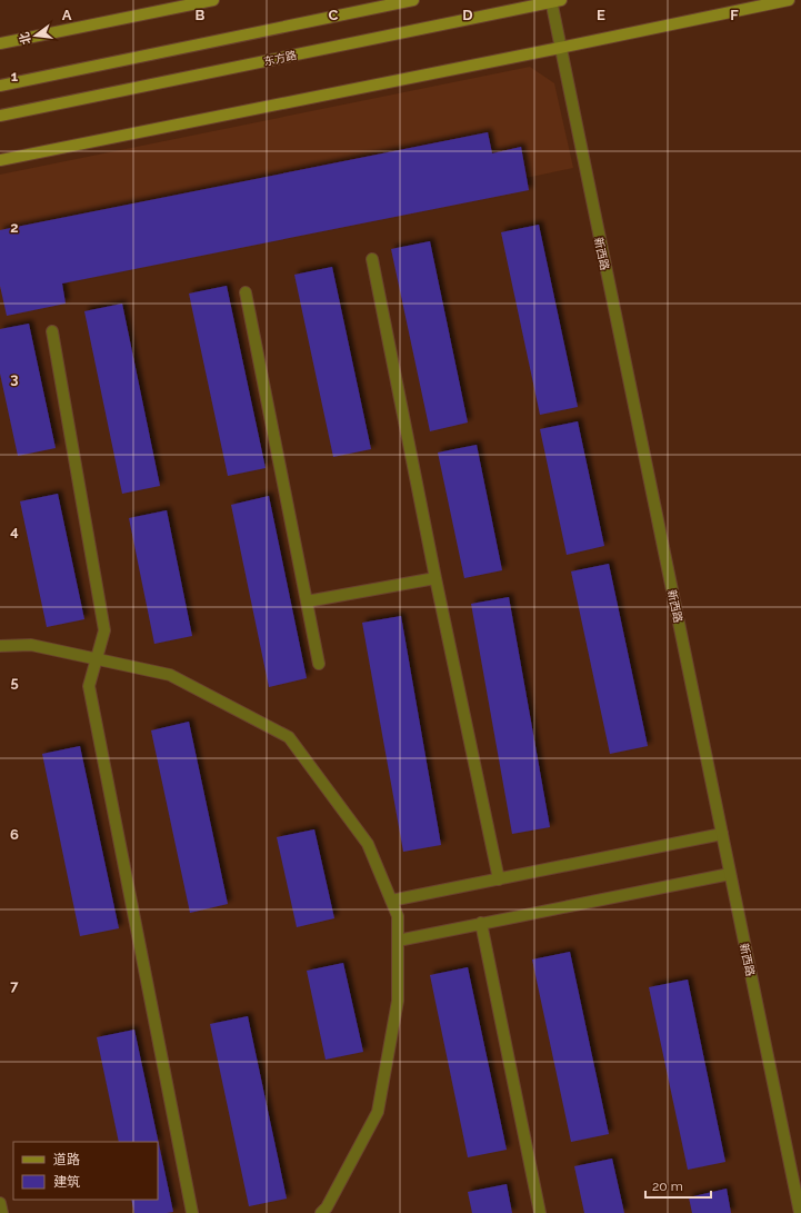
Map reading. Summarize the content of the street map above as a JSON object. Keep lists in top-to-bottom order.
{
  "streets": {
    "main road": ["东方路"],
    "street": ["新西路"]
  },
  "crossings": [
    ["东方路", "新西路"]
  ],
  "legend": ["道路", "建筑"],
  "scale_bar": "20 m",
  "north": "left",
  "grid": {
    "columns": [
      "A",
      "B",
      "C",
      "D",
      "E",
      "F"
    ],
    "rows": [
      "1",
      "2",
      "3",
      "4",
      "5",
      "6",
      "7"
    ]
  }
}
